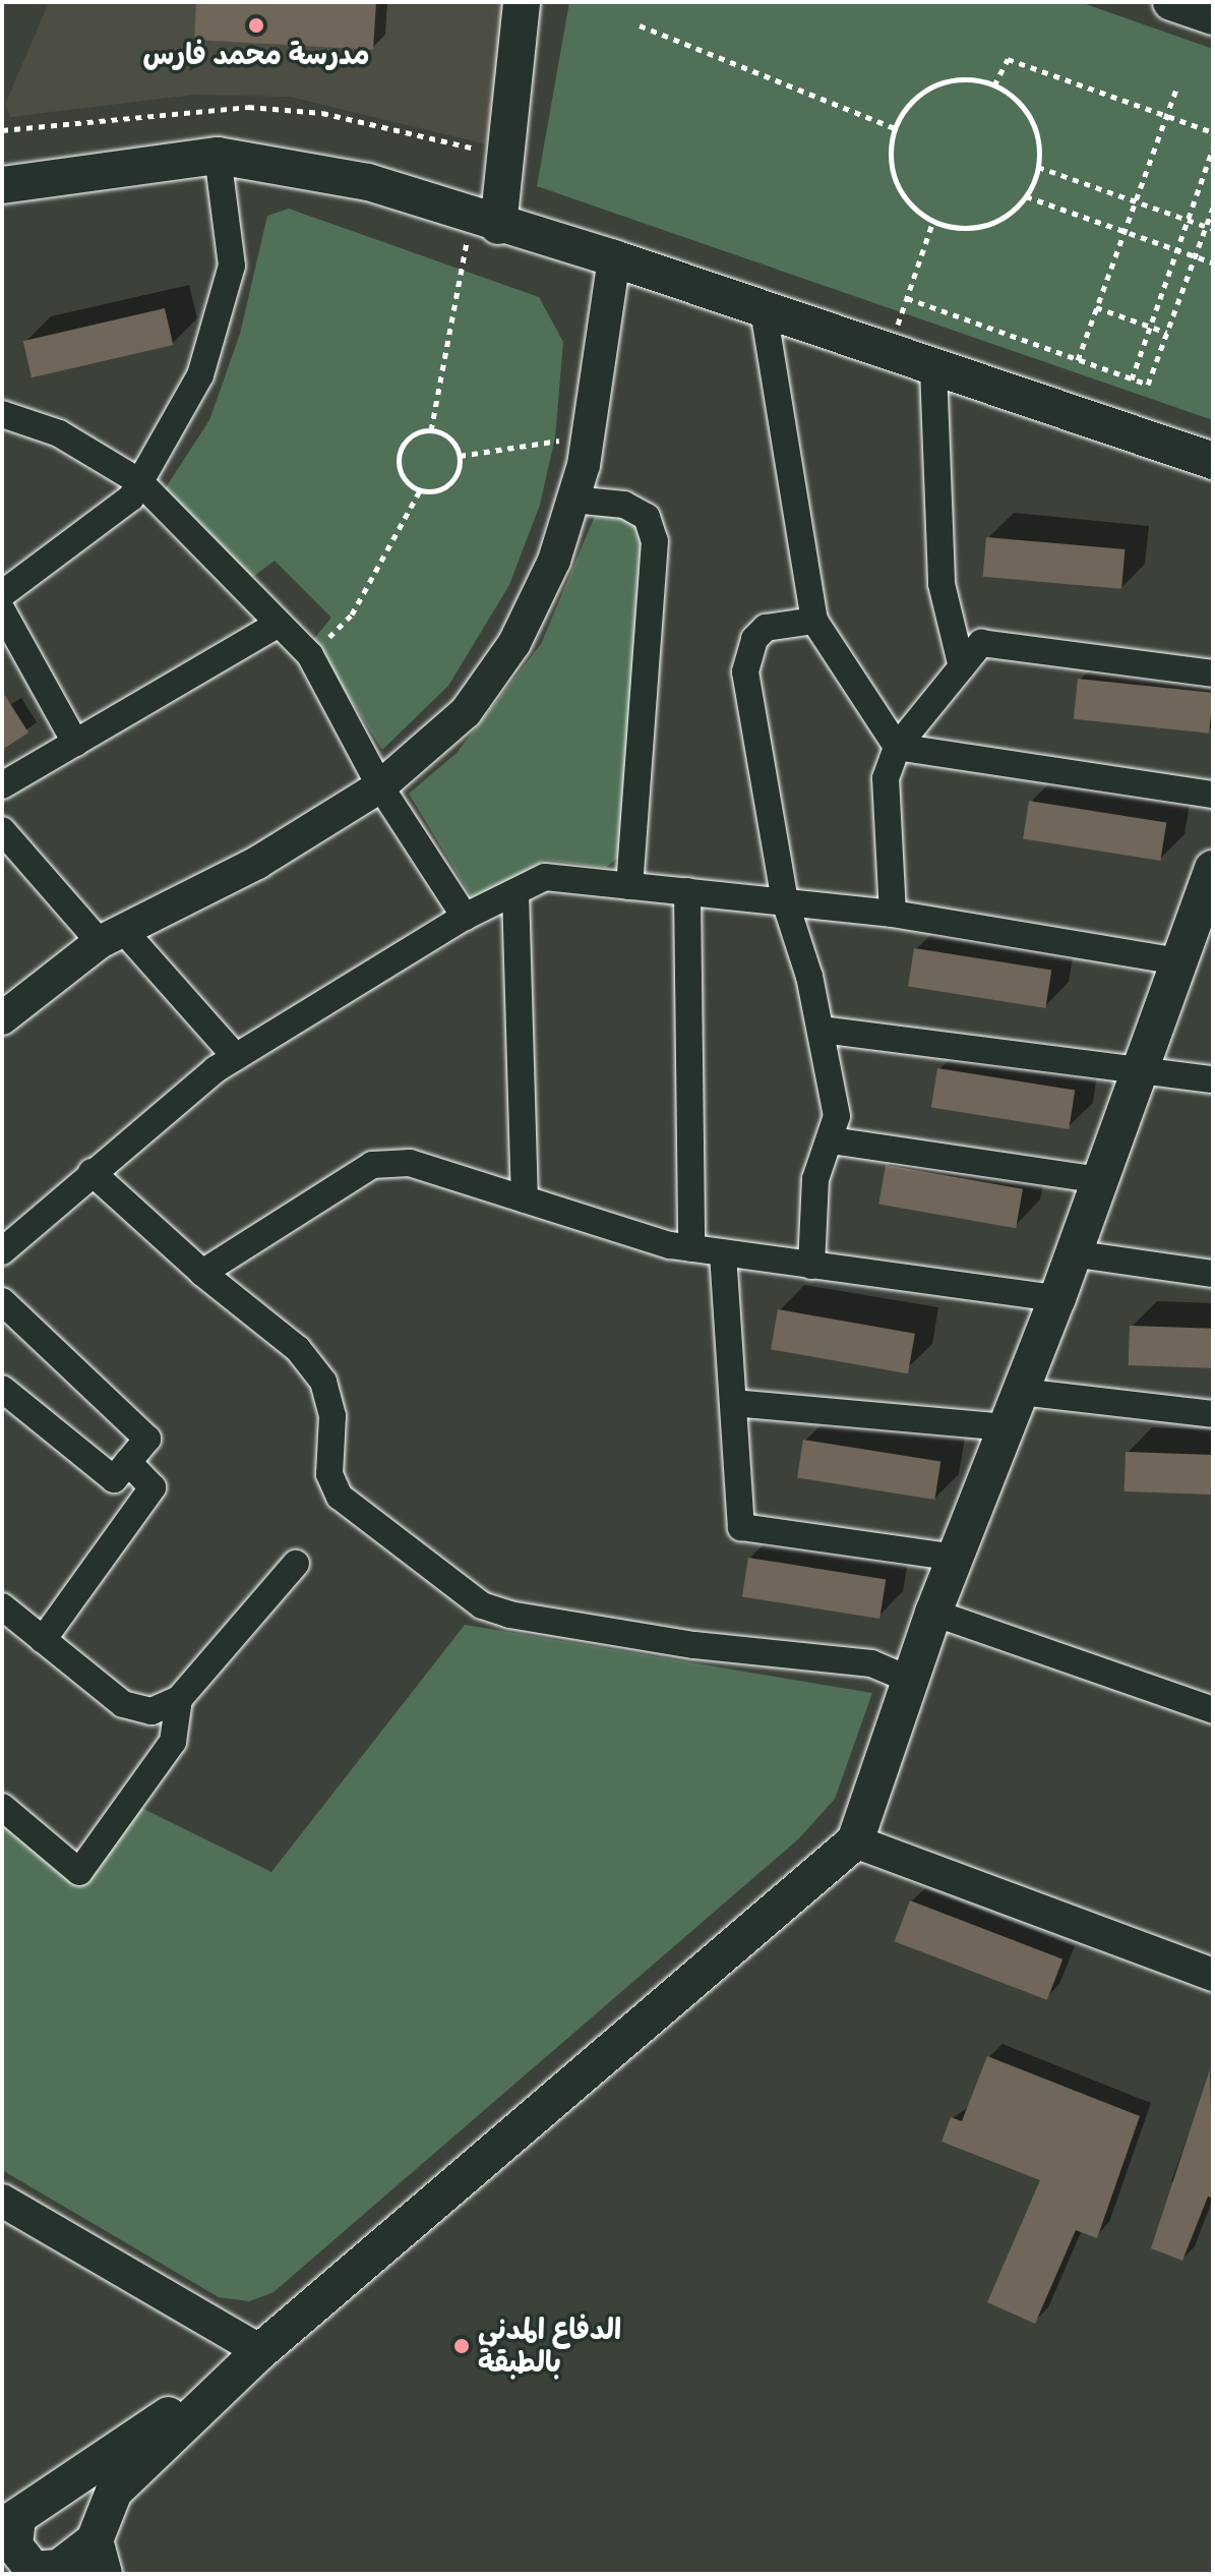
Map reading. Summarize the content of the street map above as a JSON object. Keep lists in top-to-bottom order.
{
  "places": ["مدرسة محمد فارس", "الدفاع المدني بالطبقة"]
}
